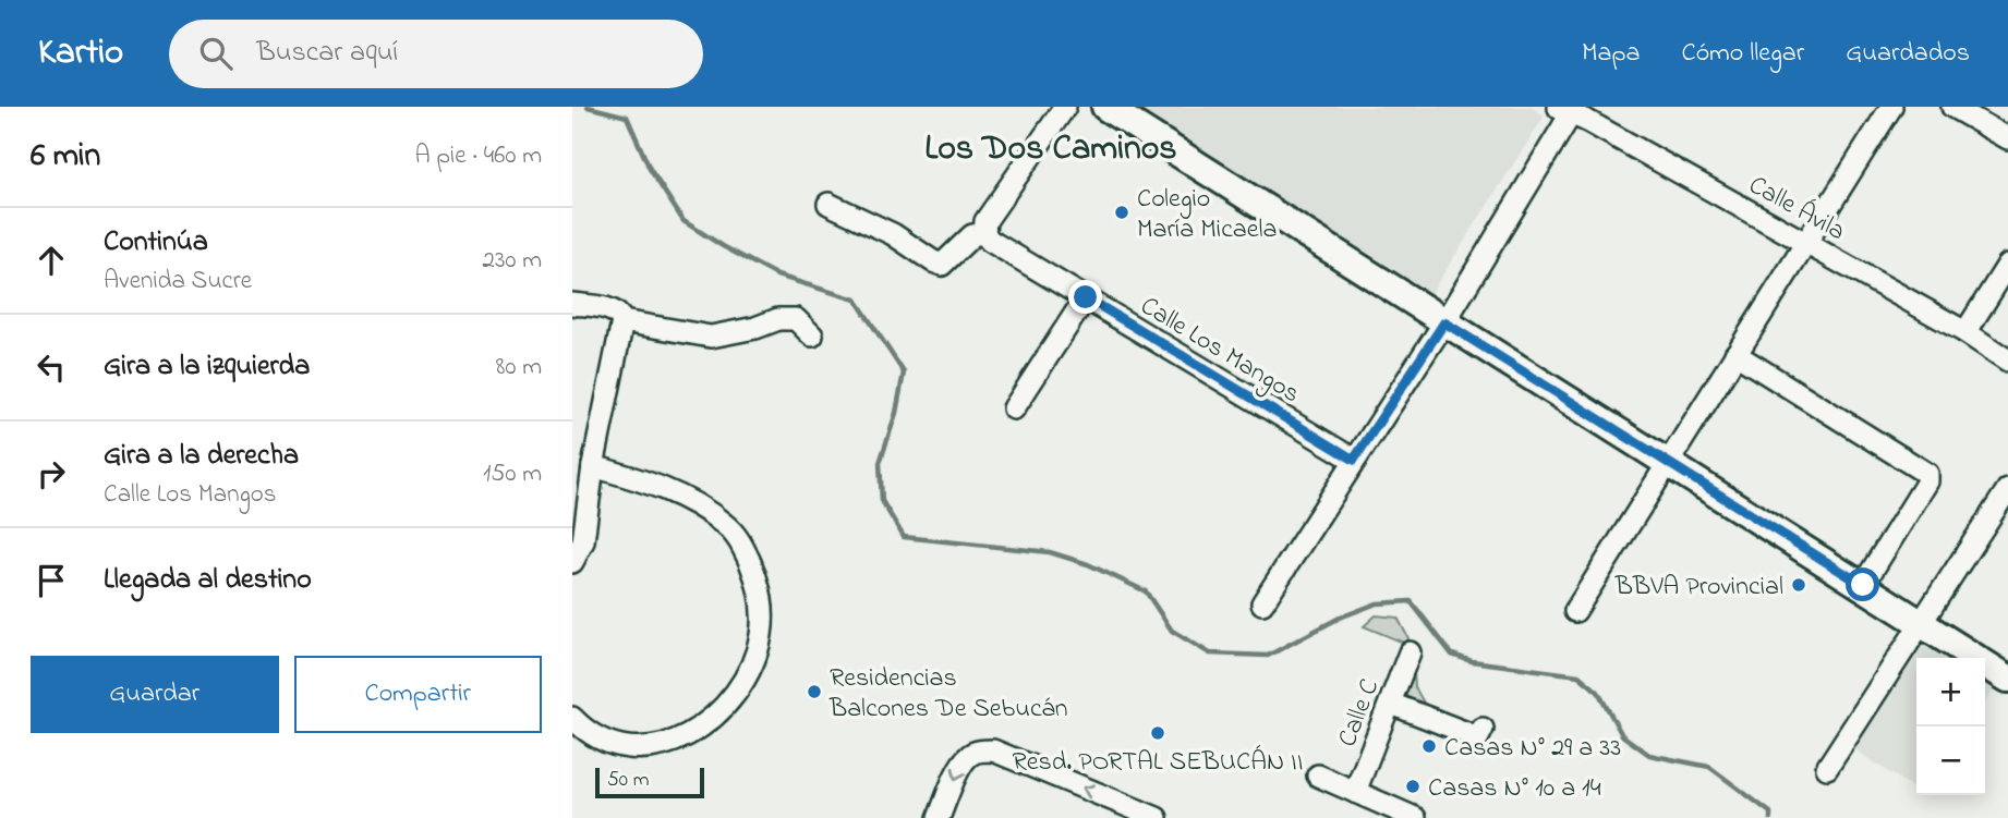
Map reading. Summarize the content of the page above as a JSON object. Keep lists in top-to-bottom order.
{
  "streets": {
    "street": ["Calle Ávila", "Calle Los Mangos", "Calle C"]
  },
  "districts": ["Los Dos Caminos"],
  "places": [
    "Colegio María Micaela",
    "BBVA Provincial",
    "Residencias Balcones De Sebucán",
    "Resd. PORTAL SEBUCÁN II",
    "Casas N° 29 a 33",
    "Casas N° 10 a 14"
  ],
  "scale_bar": "50 m",
  "page": {
    "header": "Kartio",
    "search": "Buscar aquí",
    "nav": ["Mapa", "Cómo llegar", "Guardados"],
    "heading": ["6 min", "A pie · 460 m"],
    "list": [
      ["Continúa", "Avenida Sucre", "230 m"],
      ["Gira a la izquierda", "80 m"],
      ["Gira a la derecha", "Calle Los Mangos", "150 m"],
      "Llegada al destino"
    ],
    "buttons": ["Guardar", "Compartir"],
    "map_buttons": ["+", "−"],
    "scale": "50 m"
  }
}
